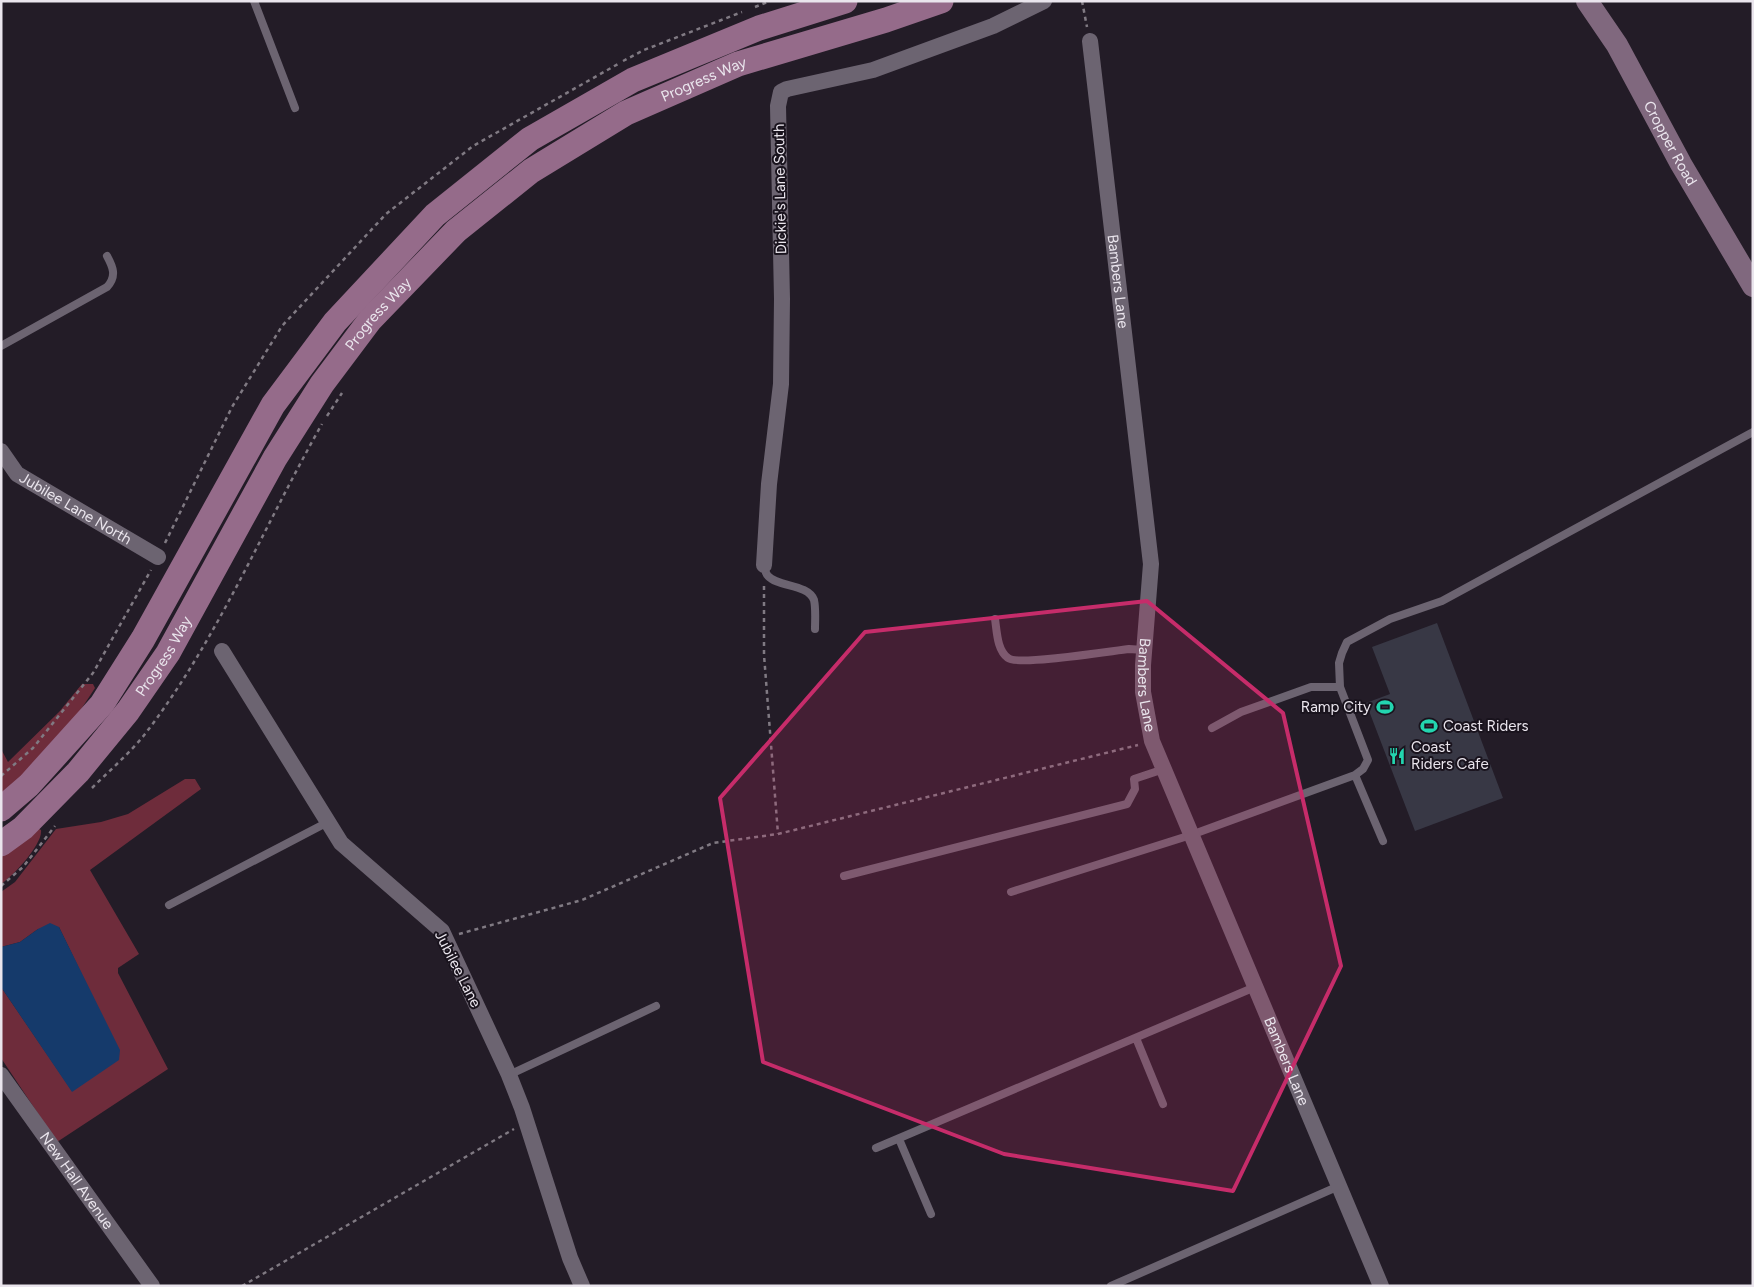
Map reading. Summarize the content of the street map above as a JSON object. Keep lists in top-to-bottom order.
{
  "streets": {
    "main road": ["Progress Way"],
    "street": [
      "Cropper Road",
      "Dickie's Lane South",
      "Bambers Lane",
      "Jubilee Lane North",
      "Jubilee Lane",
      "New Hall Avenue"
    ]
  },
  "places": {
    "sports": ["Ramp City", "Coast Riders"],
    "restaurant": ["Coast Riders Cafe"]
  }
}
